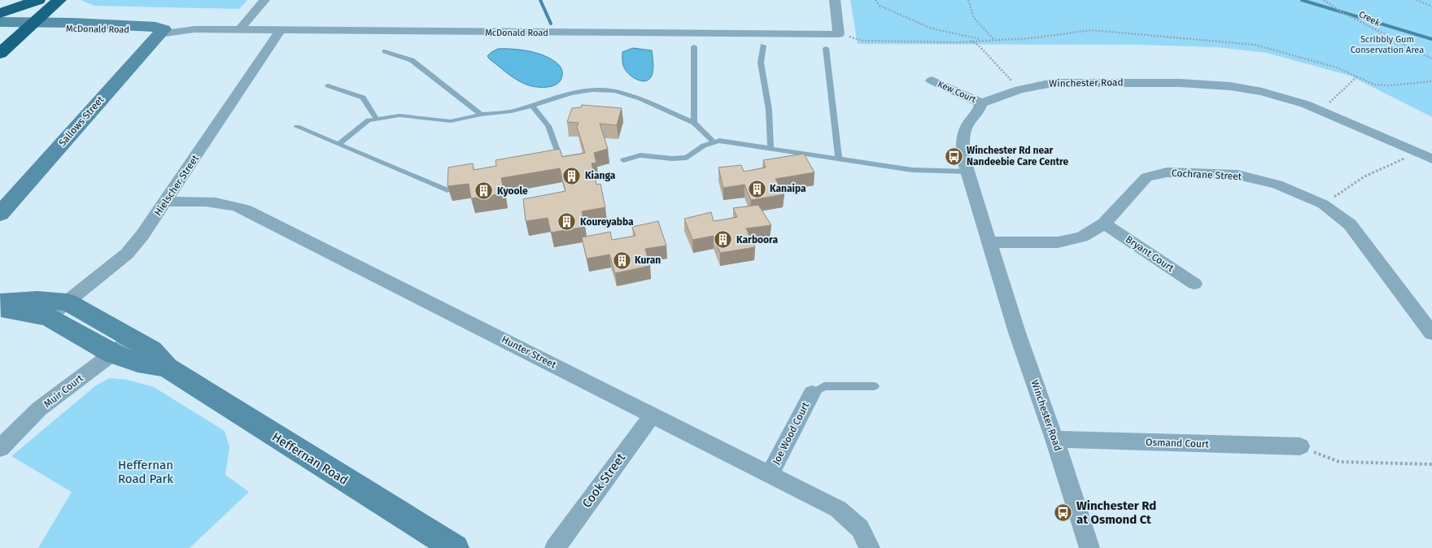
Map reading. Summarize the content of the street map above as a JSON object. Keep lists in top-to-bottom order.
{
  "streets": {
    "street": [
      "McDonald Road",
      "Winchester Road",
      "Kew Court",
      "Sallows Street",
      "Cochrane Street",
      "Hielscher Street",
      "Bryant Court",
      "Hunter Street",
      "Muir Court",
      "Joe Wood Court",
      "Osmand Court",
      "Heffernan Road",
      "Cook Street"
    ],
    "path": ["Creek"]
  },
  "crossings": [
    ["McDonald Road", "Sallows Street"],
    ["McDonald Road", "Hielscher Street"],
    ["Winchester Road", "Kew Court"],
    ["Winchester Road", "Cochrane Street"],
    ["Winchester Road", "Osmand Court"],
    ["Cochrane Street", "Bryant Court"],
    ["Hielscher Street", "Hunter Street"],
    ["Hielscher Street", "Heffernan Road"],
    ["Hunter Street", "Joe Wood Court"],
    ["Hunter Street", "Cook Street"],
    ["Muir Court", "Heffernan Road"]
  ],
  "parks": ["Scribbly Gum Conservation Area", "Heffernan Road Park"],
  "places": {
    "bus stop": ["Winchester Rd near Nandeebie Care Centre", "Winchester Rd at Osmond Ct"],
    "building": [
      "Kianga",
      "Kanaipa",
      "Kyoole",
      "Koureyabba",
      "Karboora",
      "Kuran"
    ]
  }
}
